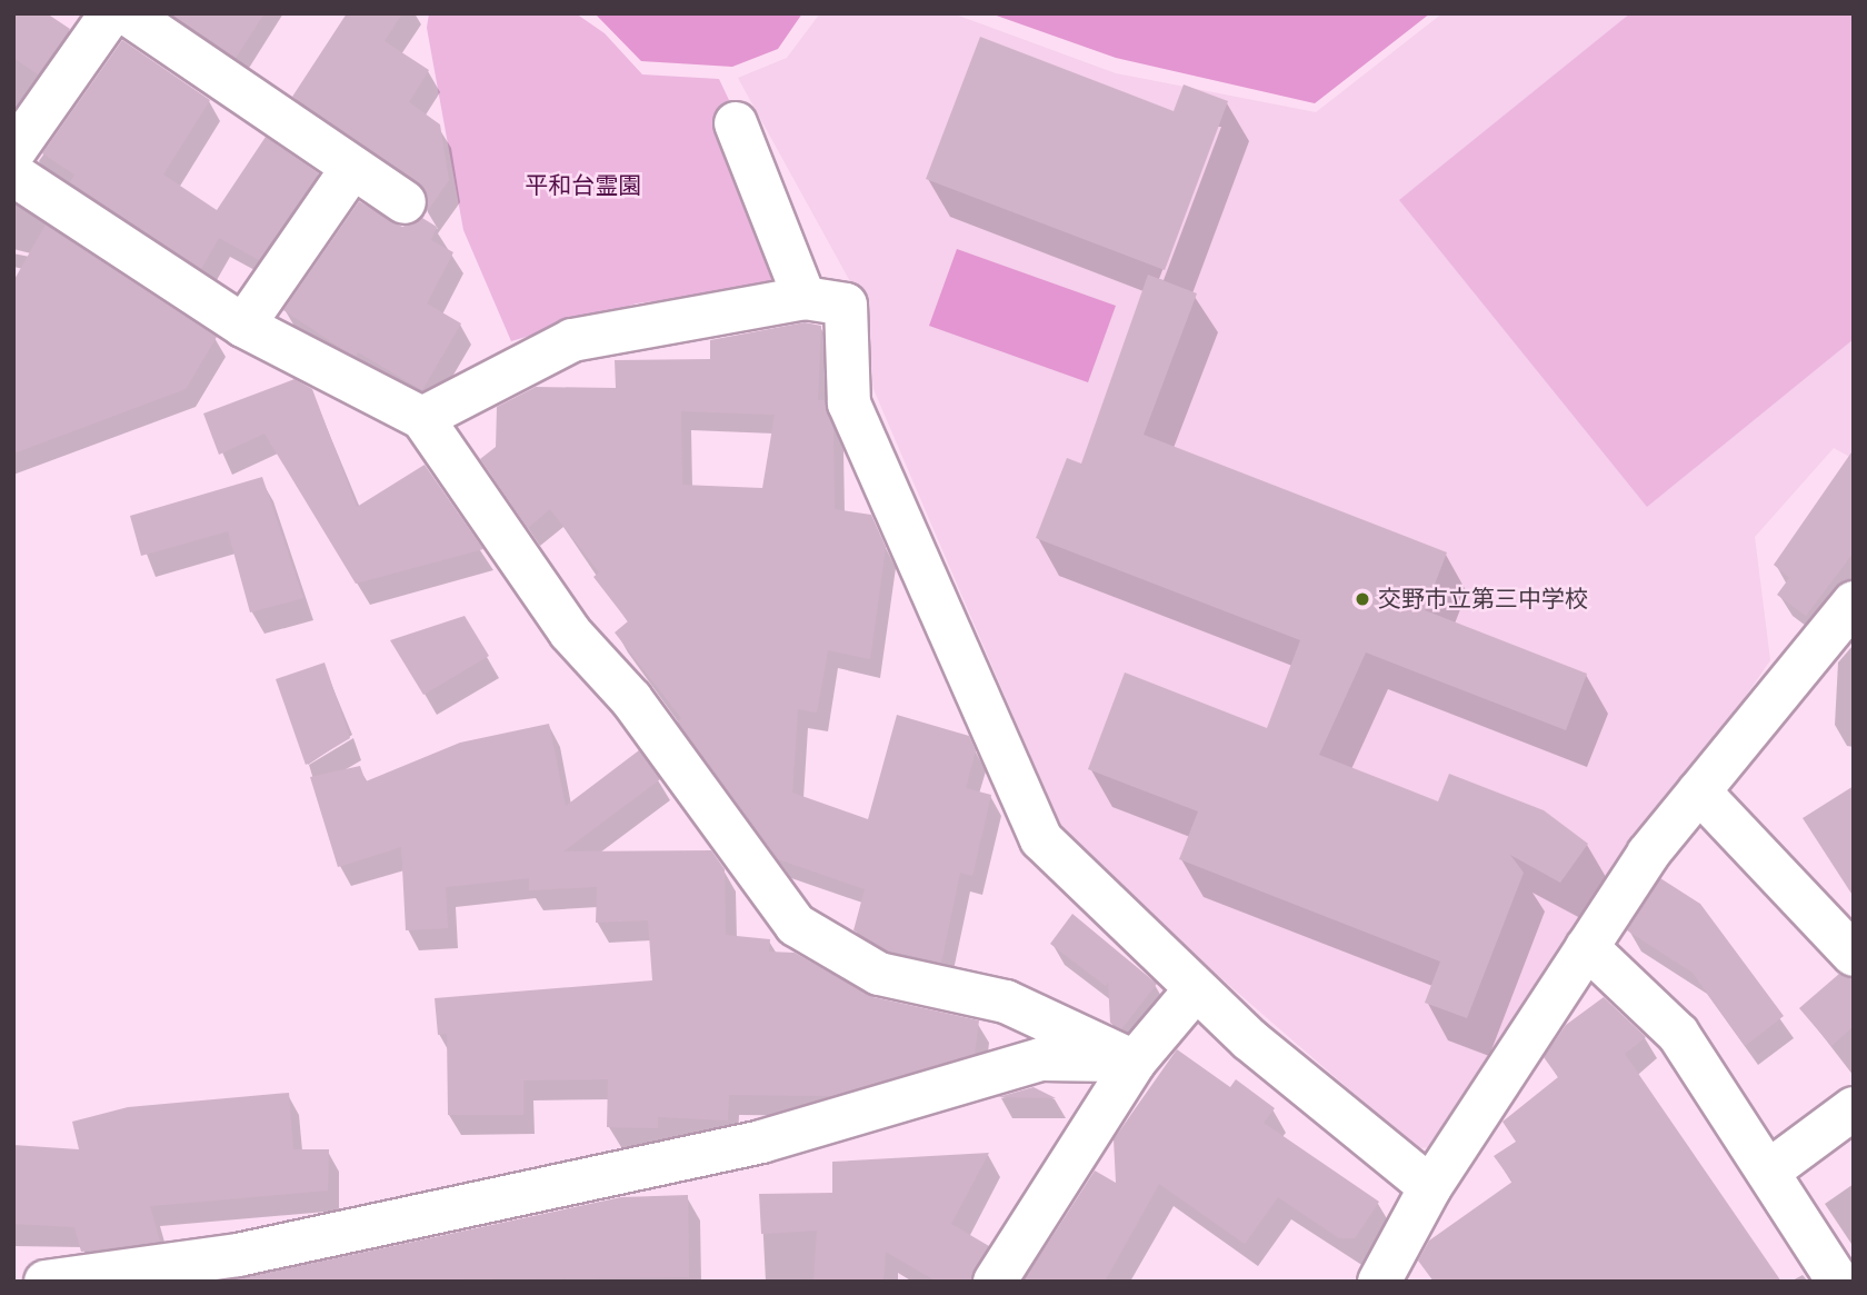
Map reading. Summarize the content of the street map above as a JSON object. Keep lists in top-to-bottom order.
{
  "parks": ["平和台霊園"],
  "places": ["交野市立第三中学校"]
}
